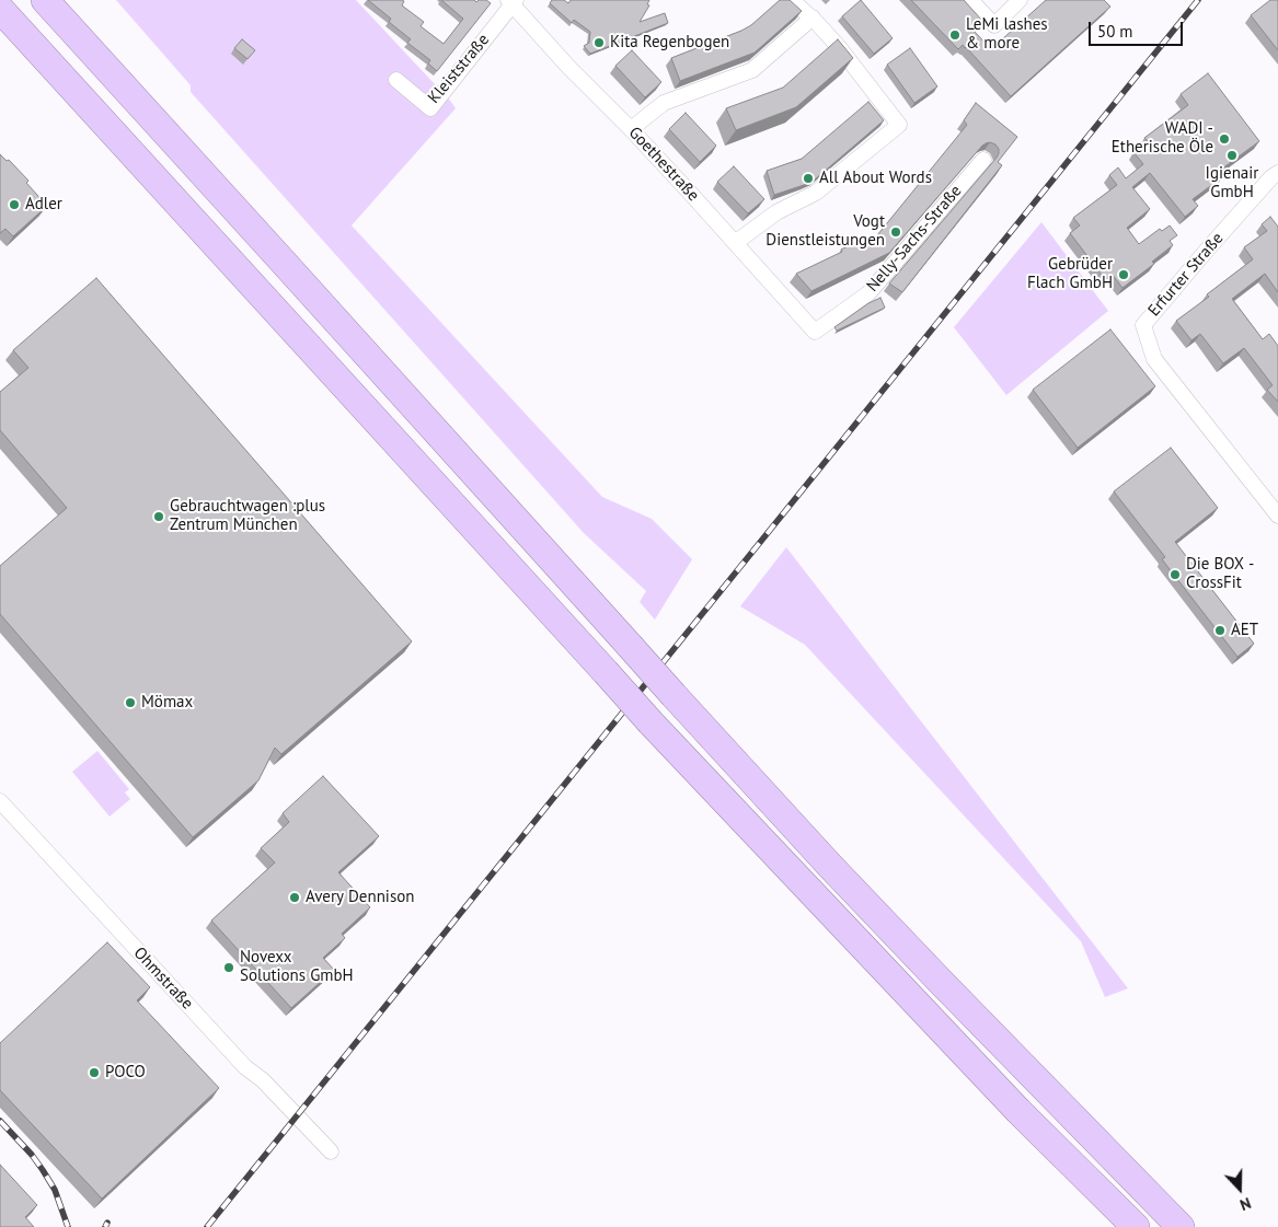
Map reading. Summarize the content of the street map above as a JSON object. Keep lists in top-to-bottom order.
{
  "streets": {
    "street": [
      "Kleiststraße",
      "Goethestraße",
      "Nelly-Sachs-Straße",
      "Erfurter Straße",
      "Ohmstraße"
    ]
  },
  "crossings": [
    ["Kleiststraße", "Goethestraße"],
    ["Goethestraße", "Nelly-Sachs-Straße"]
  ],
  "places": [
    "LeMi lashes & more",
    "Kita Regenbogen",
    "WADI - Etherische Öle",
    "Igienair GmbH",
    "All About Words",
    "Adler",
    "Vogt Dienstleistungen",
    "Gebrüder Flach GmbH",
    "Gebrauchtwagen :plus Zentrum München",
    "Die BOX - CrossFit",
    "AET",
    "Mömax",
    "Avery Dennison",
    "Novexx Solutions GmbH",
    "POCO"
  ],
  "scale_bar": "50 m",
  "north": "bottom"
}
